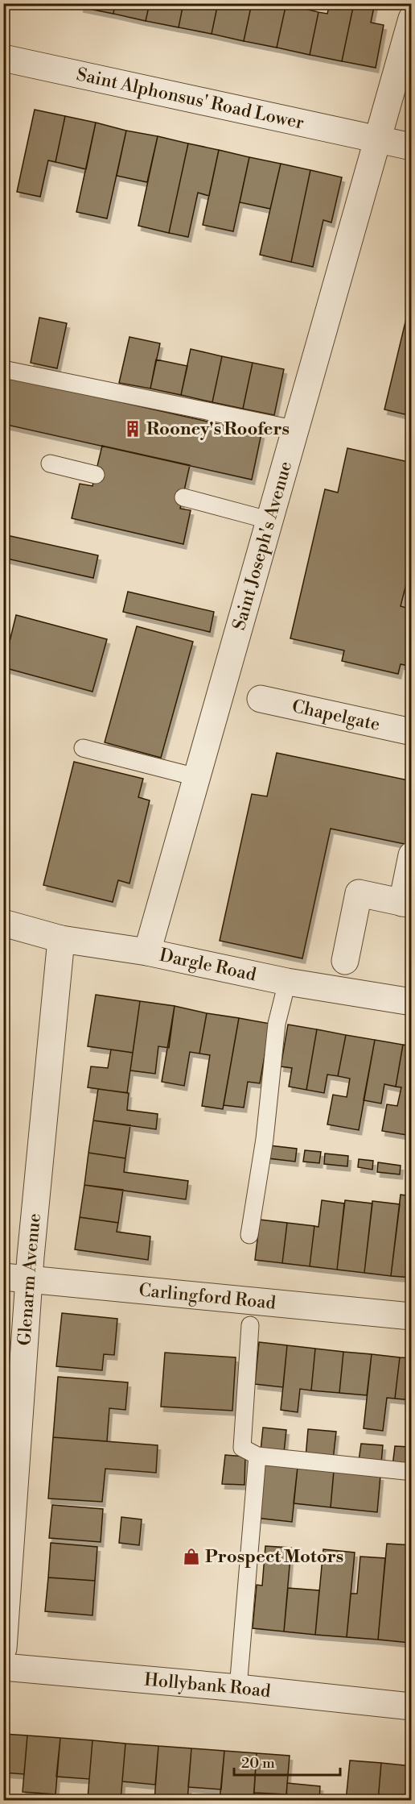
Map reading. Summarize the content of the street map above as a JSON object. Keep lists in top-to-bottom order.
{
  "streets": {
    "street": [
      "Saint Alphonsus' Road Lower",
      "Saint Joseph's Avenue",
      "Chapelgate",
      "Dargle Road",
      "Glenarm Avenue",
      "Carlingford Road",
      "Hollybank Road"
    ]
  },
  "crossings": [
    ["Saint Alphonsus' Road Lower", "Saint Joseph's Avenue"],
    ["Saint Joseph's Avenue", "Dargle Road"],
    ["Dargle Road", "Glenarm Avenue"],
    ["Glenarm Avenue", "Carlingford Road"]
  ],
  "places": {
    "building": ["Rooney's Roofers"],
    "shop": ["Prospect Motors"]
  },
  "scale_bar": "20 m"
}
